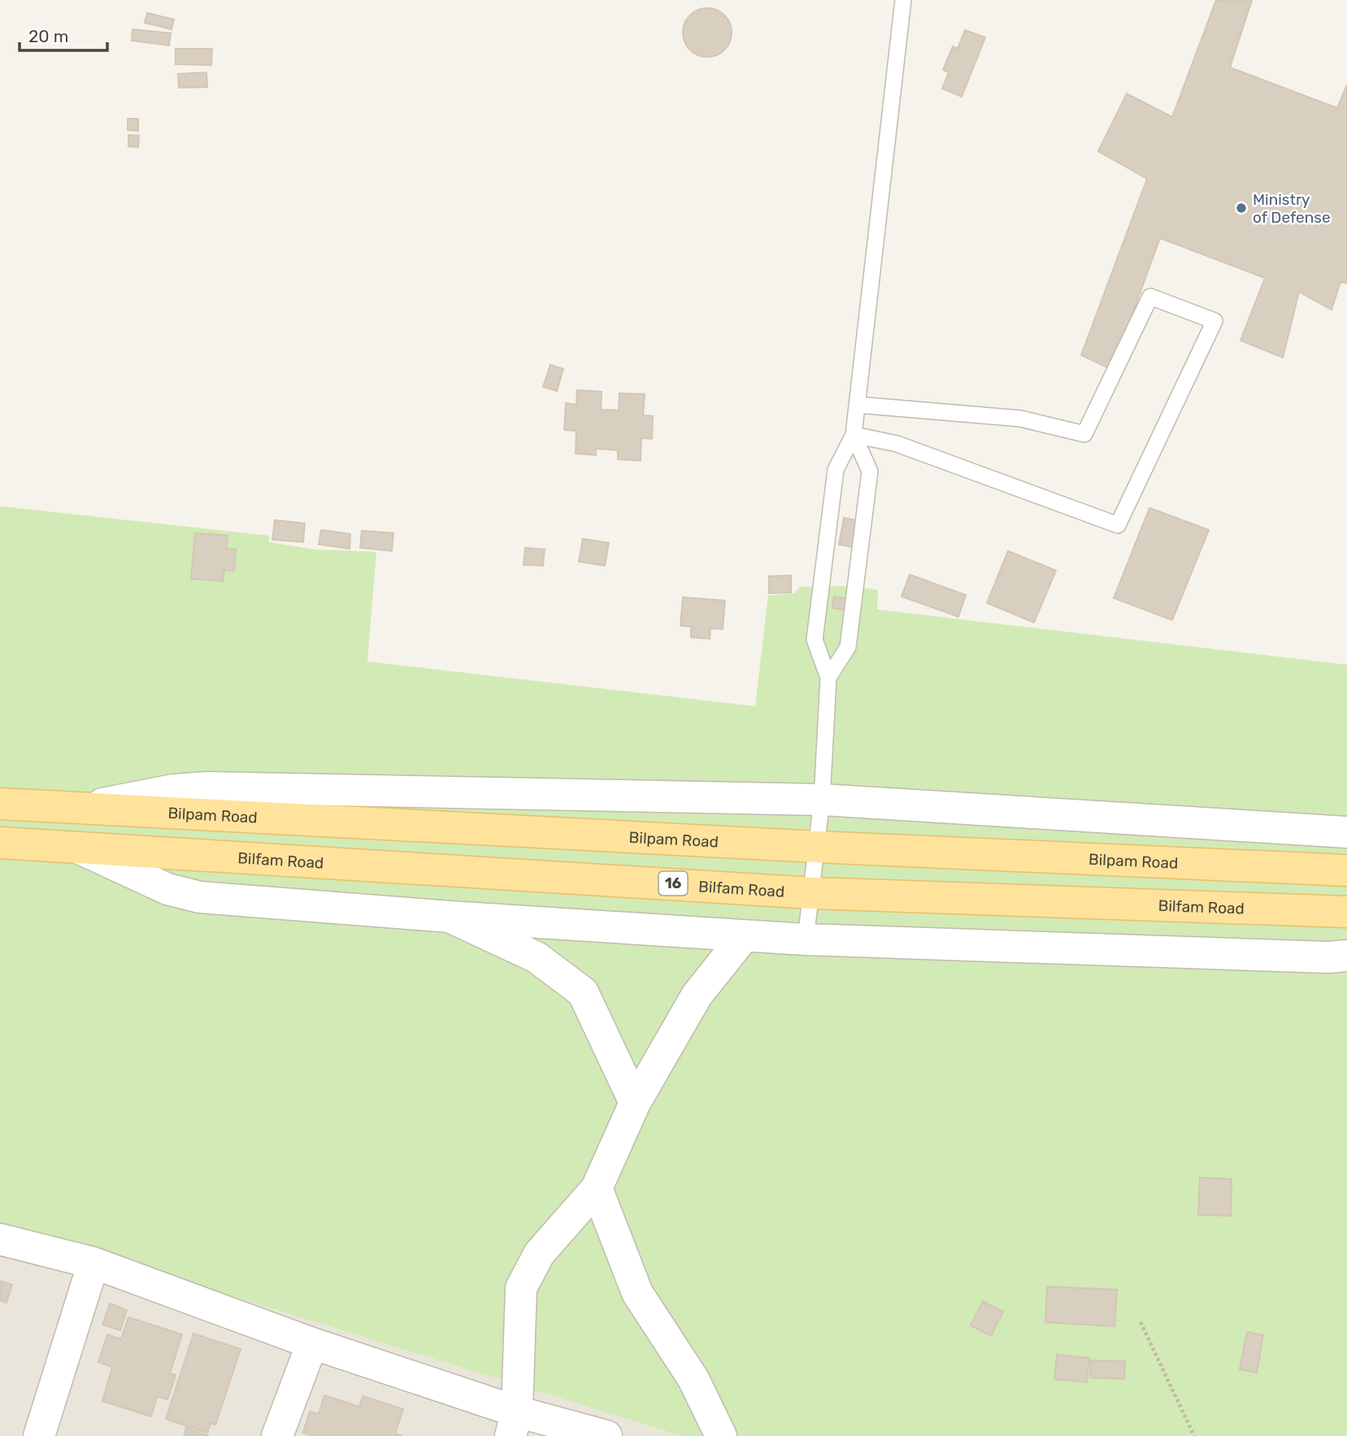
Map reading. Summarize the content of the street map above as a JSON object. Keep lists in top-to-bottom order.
{
  "streets": {
    "main road": ["Bilpam Road", "Bilfam Road", "16"]
  },
  "places": ["Ministry of Defense"],
  "scale_bar": "20 m"
}
